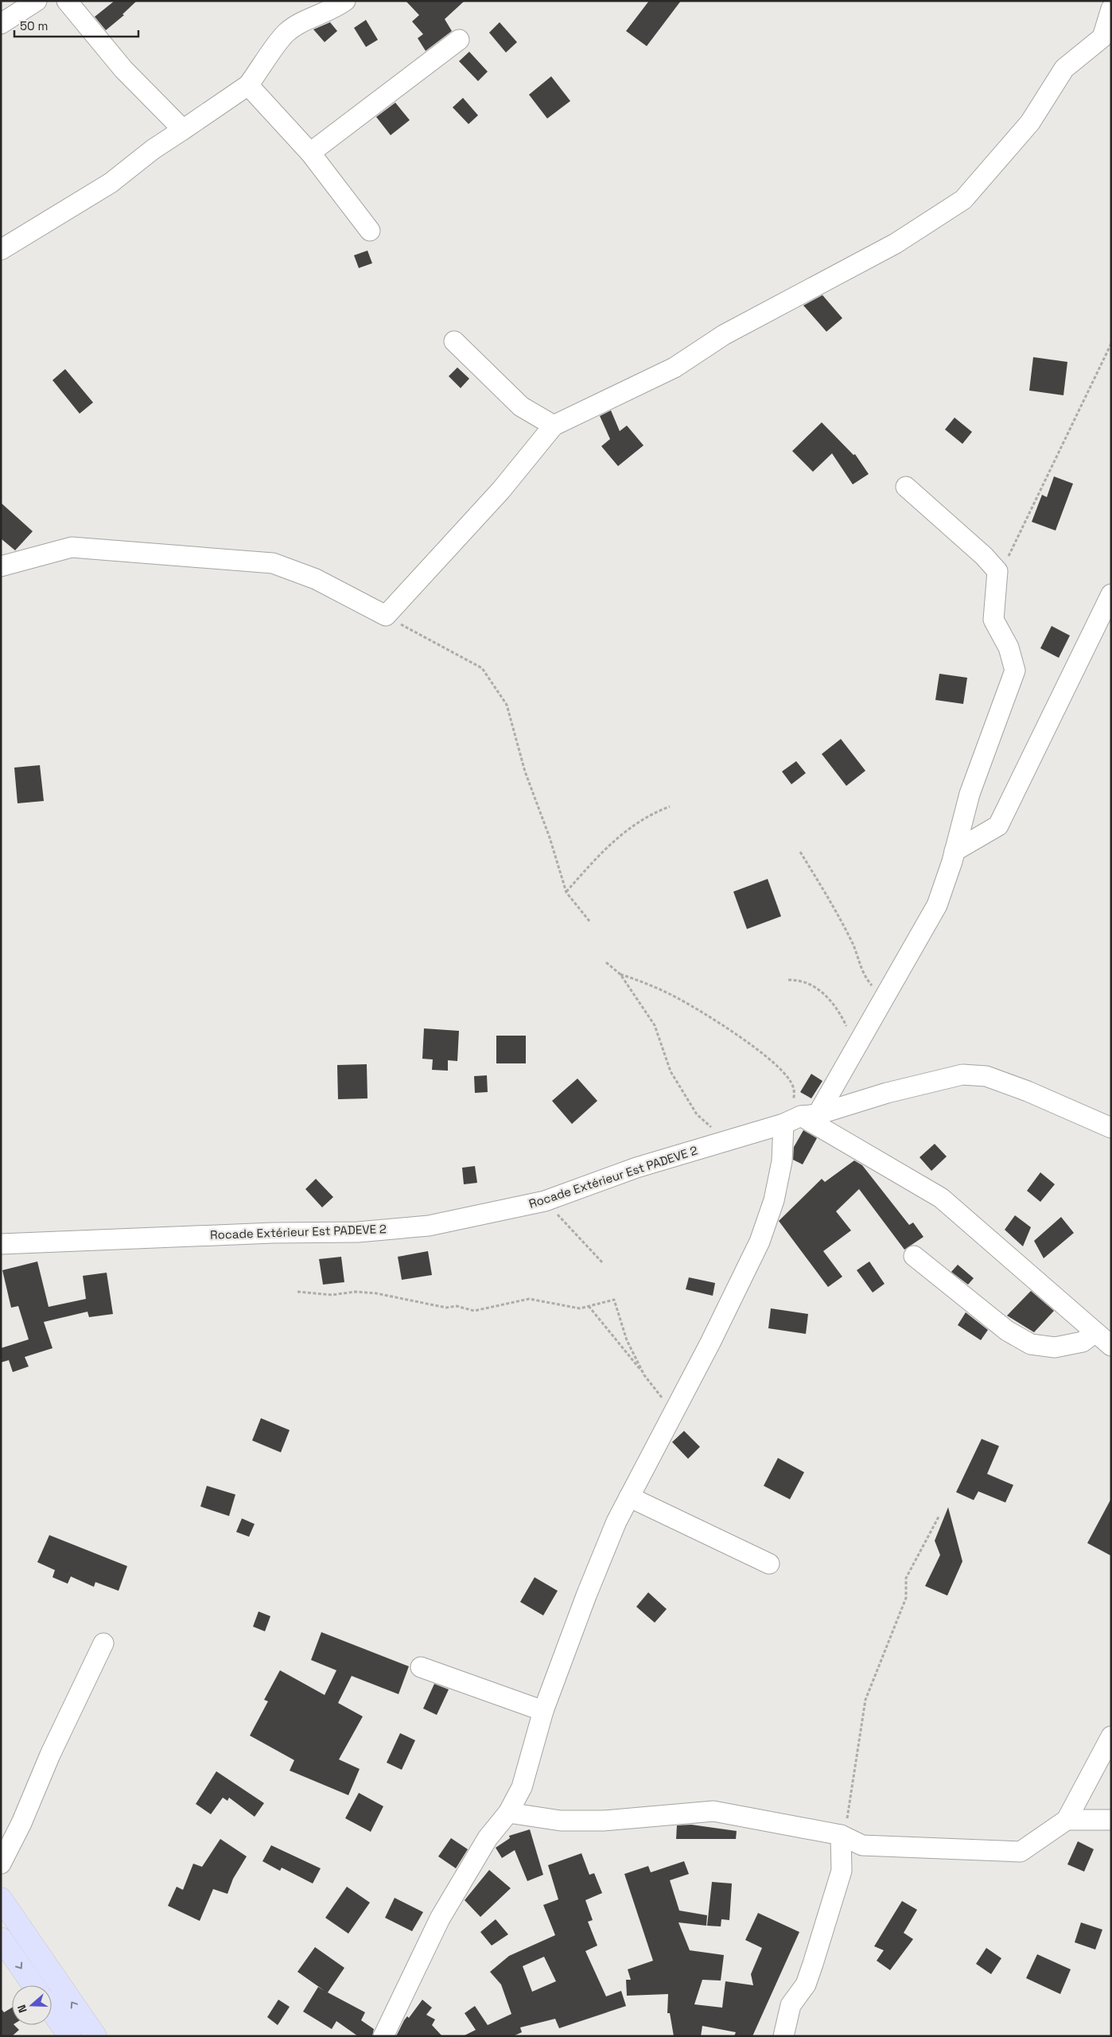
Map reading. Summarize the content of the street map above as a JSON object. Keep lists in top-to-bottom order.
{
  "streets": {
    "street": ["Rocade Extérieur Est PADEVE 2"]
  },
  "scale_bar": "50 m",
  "north": "left"
}
